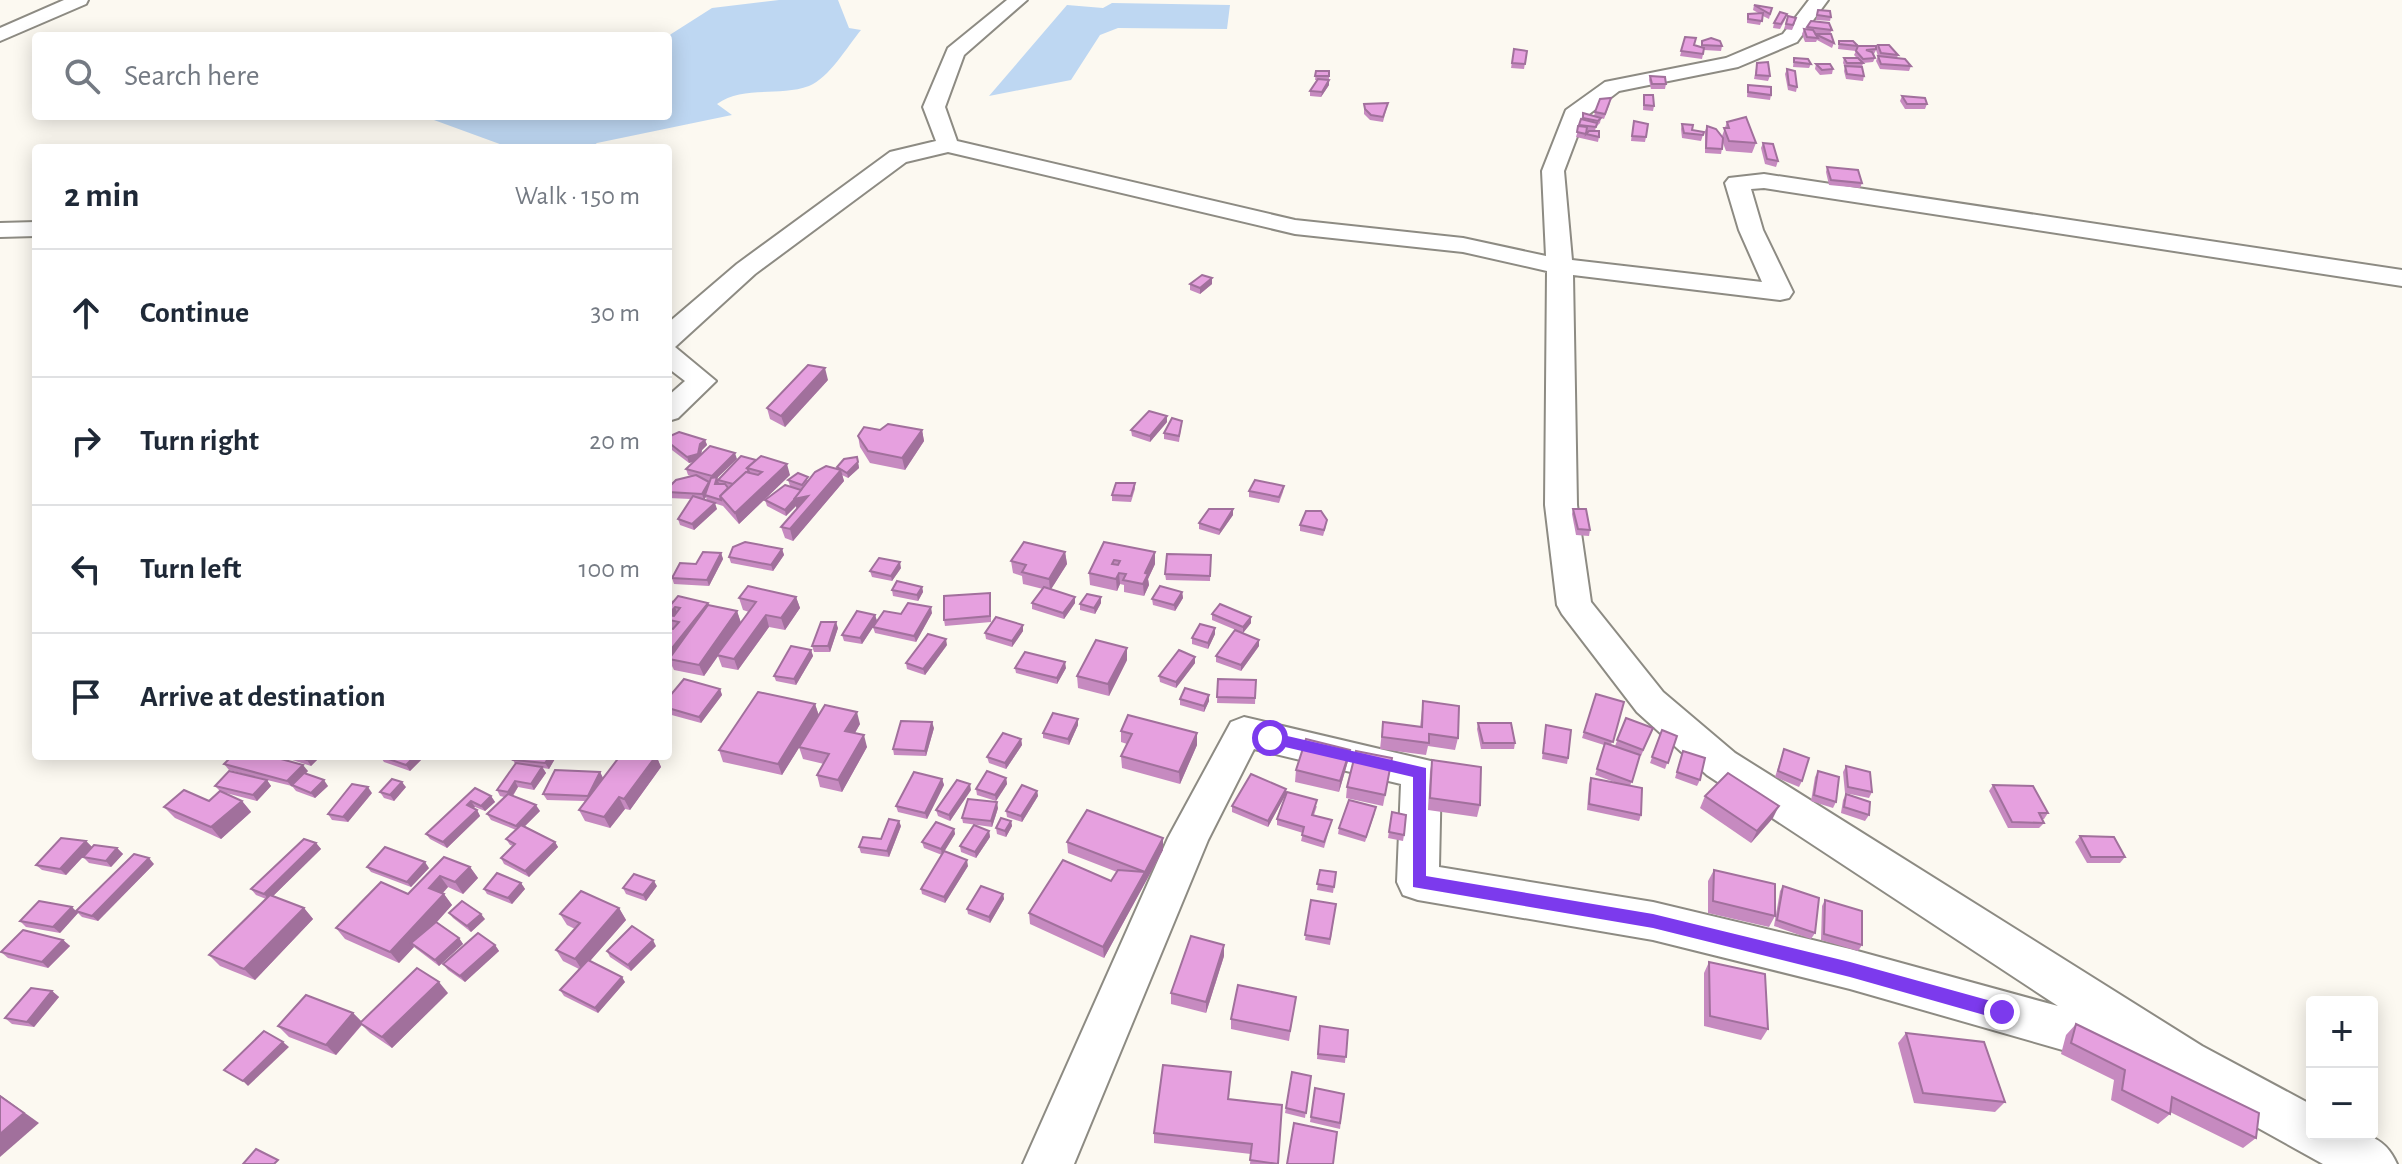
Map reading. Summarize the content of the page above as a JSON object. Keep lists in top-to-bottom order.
{
  "page": {
    "search": "Search here",
    "heading": ["2 min", "Walk · 150 m"],
    "list": [
      ["Continue", "30 m"],
      ["Turn right", "20 m"],
      ["Turn left", "100 m"],
      "Arrive at destination"
    ],
    "map_buttons": ["+", "−"]
  }
}
